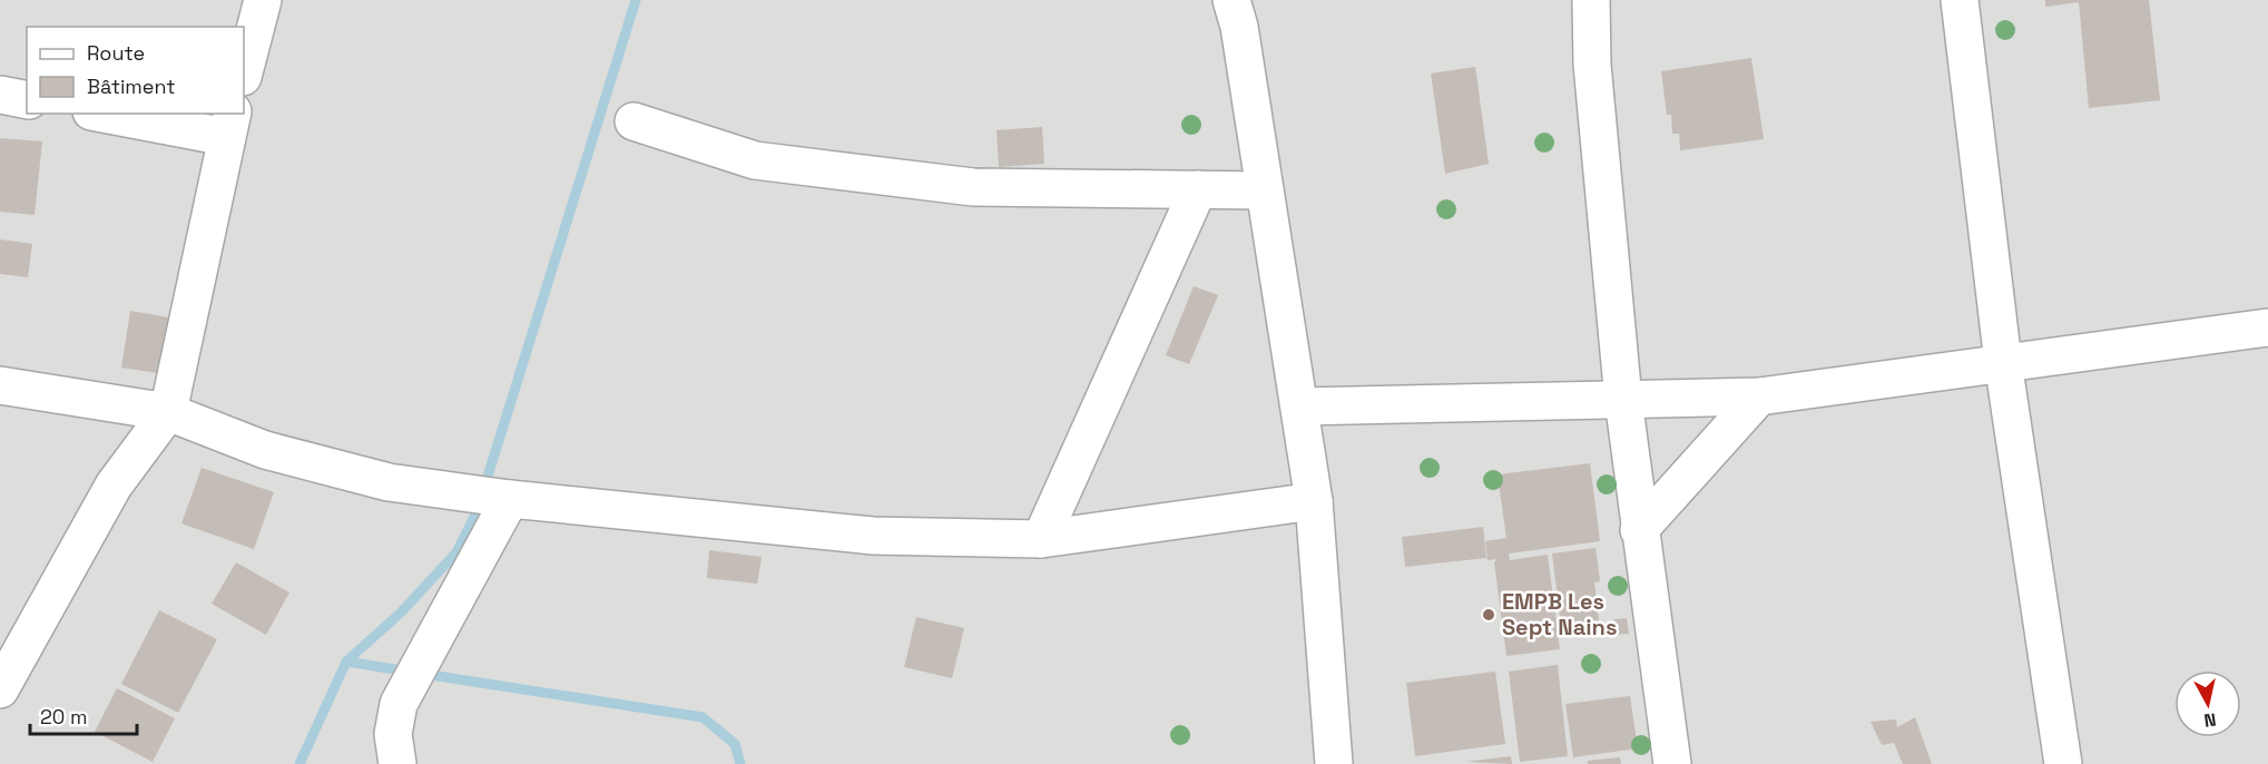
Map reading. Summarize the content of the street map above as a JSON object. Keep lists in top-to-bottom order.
{
  "places": ["EMPB Les Sept Nains"],
  "legend": ["Route", "Bâtiment"],
  "scale_bar": "20 m",
  "north": "bottom"
}
